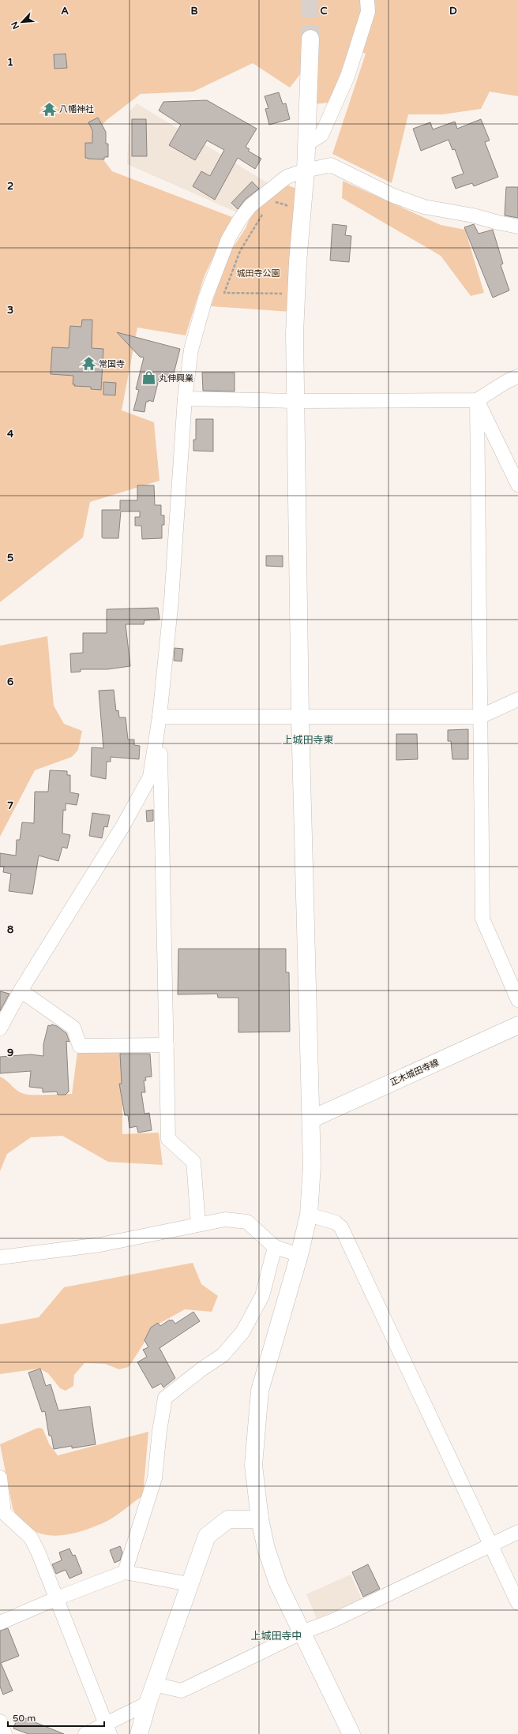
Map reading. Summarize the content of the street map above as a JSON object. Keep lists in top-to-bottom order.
{
  "streets": {
    "street": ["正木城田寺線"]
  },
  "districts": ["上城田寺東", "上城田寺中"],
  "parks": ["城田寺公園"],
  "places": {
    "temple": ["八幡神社", "常国寺"],
    "shop": ["丸伸興業"]
  },
  "scale_bar": "50 m",
  "north": "bottom left",
  "grid": {
    "columns": [
      "A",
      "B",
      "C",
      "D"
    ],
    "rows": [
      "1",
      "2",
      "3",
      "4",
      "5",
      "6",
      "7",
      "8",
      "9"
    ]
  }
}
